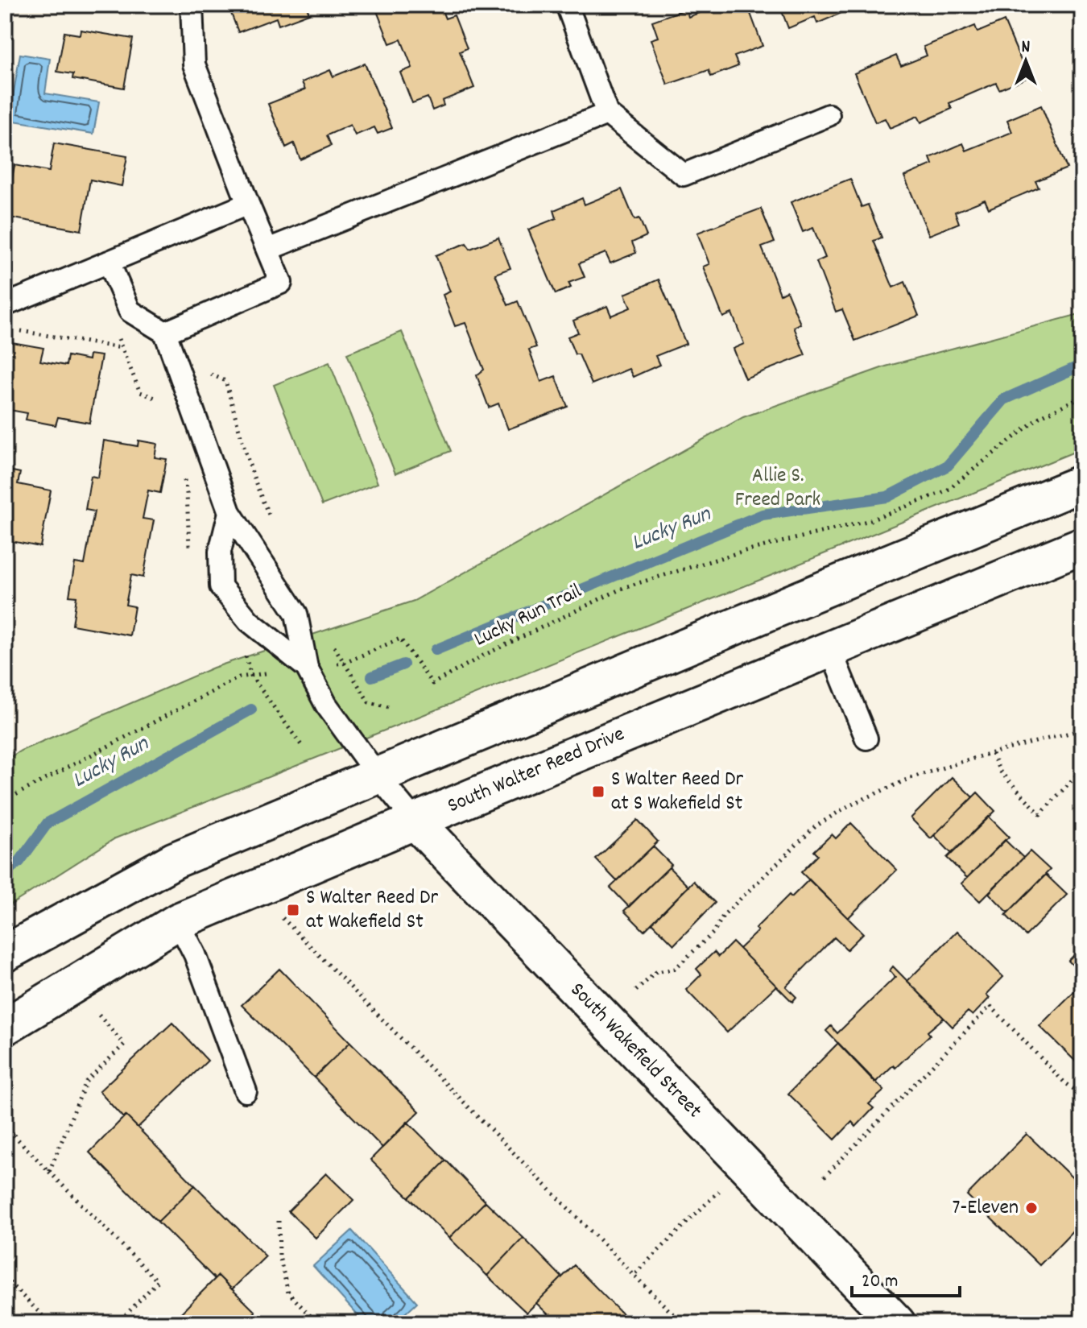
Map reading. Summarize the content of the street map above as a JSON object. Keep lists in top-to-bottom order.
{
  "streets": {
    "main road": ["South Walter Reed Drive", "South Wakefield Street"],
    "path": ["Lucky Run Trail"]
  },
  "crossings": [
    ["Lucky Run Trail", "South Wakefield Street"],
    ["South Walter Reed Drive", "South Wakefield Street"]
  ],
  "water": ["Lucky Run"],
  "parks": ["Allie S. Freed Park"],
  "places": {
    "transit": ["S Walter Reed Dr at S Wakefield St", "S Walter Reed Dr at Wakefield St"],
    "other": ["7-Eleven"]
  },
  "scale_bar": "20 m",
  "north": "top"
}
